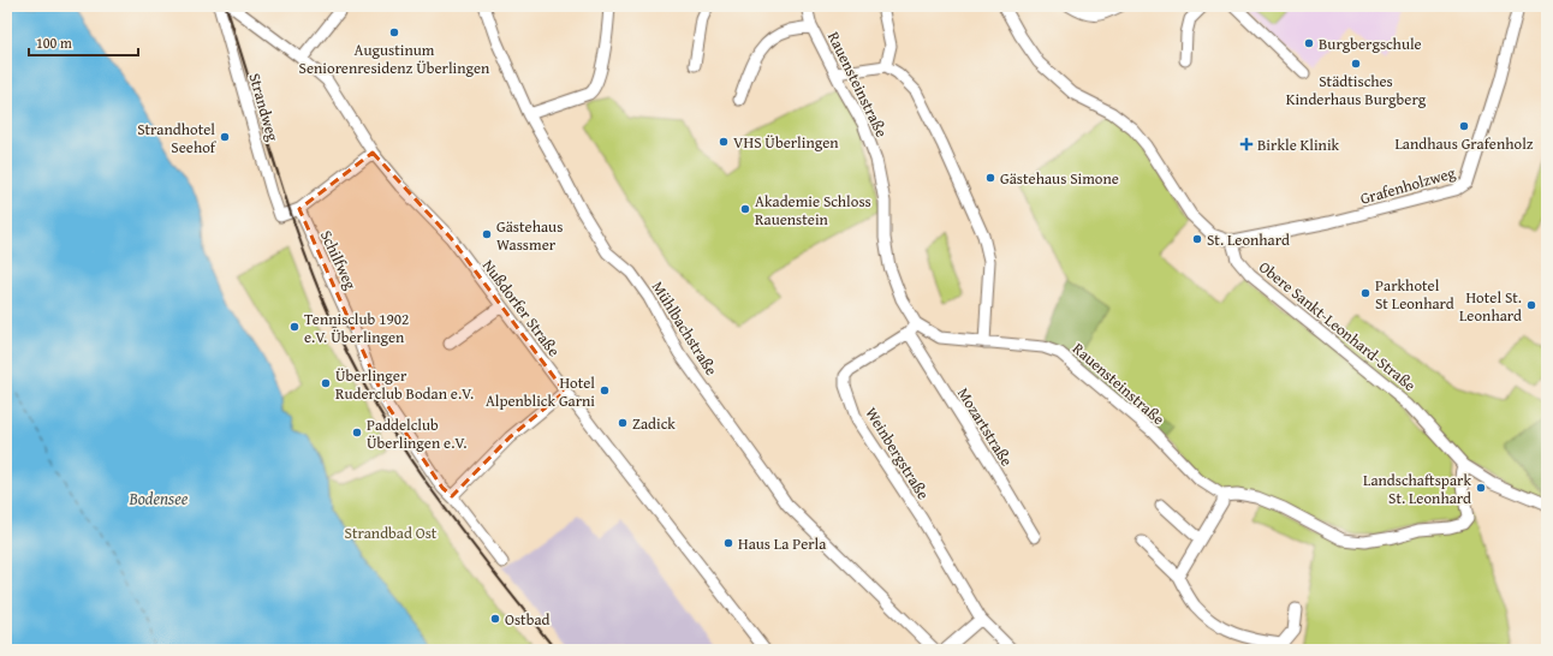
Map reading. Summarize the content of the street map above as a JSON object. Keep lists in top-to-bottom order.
{
  "streets": {
    "street": [
      "Rauensteinstraße",
      "Strandweg",
      "Grafenholzweg",
      "Schilfweg",
      "Nußdorfer Straße",
      "Obere Sankt-Leonhard-Straße",
      "Mühlbachstraße",
      "Mozartstraße",
      "Weinbergstraße"
    ]
  },
  "crossings": [
    ["Rauensteinstraße", "Weinbergstraße"],
    ["Strandweg", "Schilfweg"],
    ["Grafenholzweg", "Obere Sankt-Leonhard-Straße"],
    ["Mozartstraße", "Weinbergstraße"]
  ],
  "water": ["Bodensee"],
  "parks": ["Strandbad Ost"],
  "places": {
    "other": [
      "Augustinum Seniorenresidenz Überlingen",
      "Burgbergschule",
      "Städtisches Kinderhaus Burgberg",
      "Landhaus Grafenholz",
      "Strandhotel Seehof",
      "VHS Überlingen",
      "Gästehaus Simone",
      "Akademie Schloss Rauenstein",
      "Gästehaus Wassmer",
      "St. Leonhard",
      "Parkhotel St Leonhard",
      "Hotel St. Leonhard",
      "Tennisclub 1902 e.V. Überlingen",
      "Überlinger Ruderclub Bodan e.V.",
      "Hotel Alpenblick Garni",
      "Zadick",
      "Paddelclub Überlingen e.V.",
      "Landschaftspark St. Leonhard",
      "Haus La Perla",
      "Ostbad"
    ],
    "health": ["Birkle Klinik"]
  },
  "scale_bar": "100 m"
}
